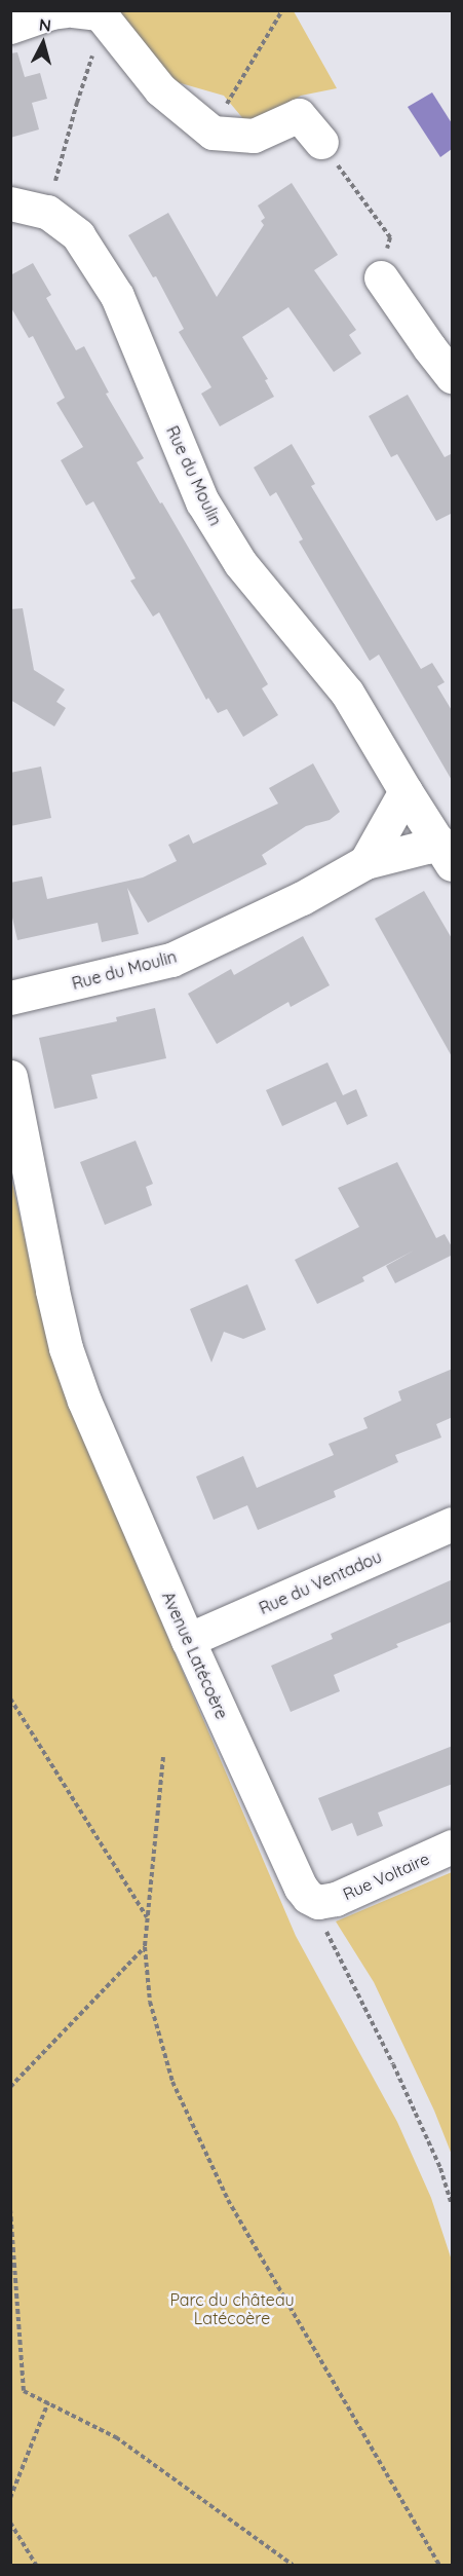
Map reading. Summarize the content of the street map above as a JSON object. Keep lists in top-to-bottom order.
{
  "streets": {
    "street": [
      "Rue du Moulin",
      "Rue du Ventadou",
      "Avenue Latécoère",
      "Rue Voltaire"
    ]
  },
  "crossings": [
    ["Rue du Ventadou", "Avenue Latécoère"],
    ["Avenue Latécoère", "Rue Voltaire"]
  ],
  "parks": ["Parc du château Latécoère"],
  "north": "top"
}
